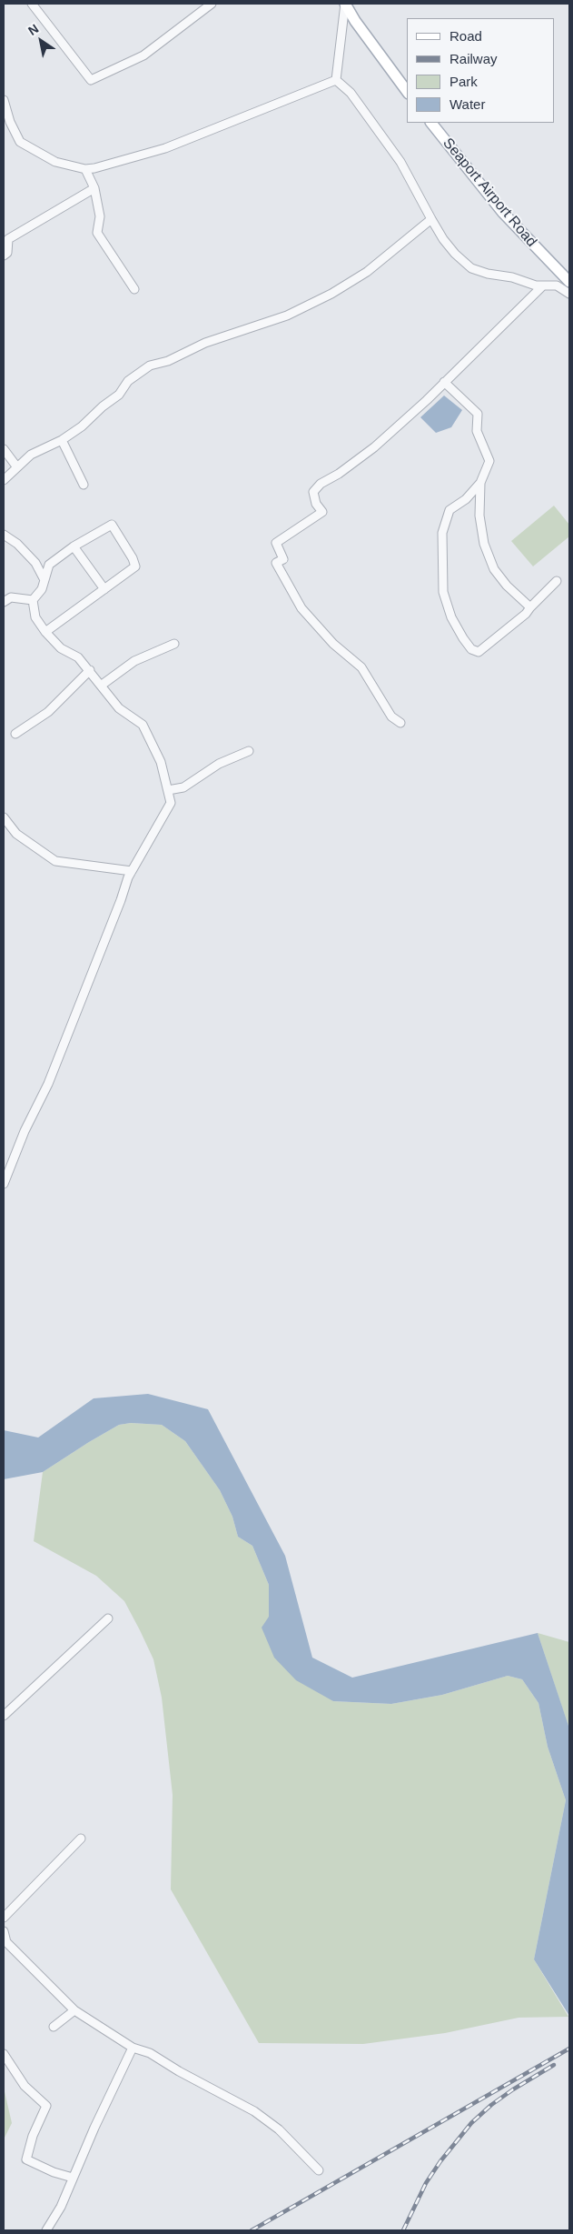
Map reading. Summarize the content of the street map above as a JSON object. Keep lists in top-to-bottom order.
{
  "streets": {
    "main road": ["Seaport Airport Road"]
  },
  "legend": [
    "Road",
    "Railway",
    "Park",
    "Water"
  ],
  "north": "top left"
}
